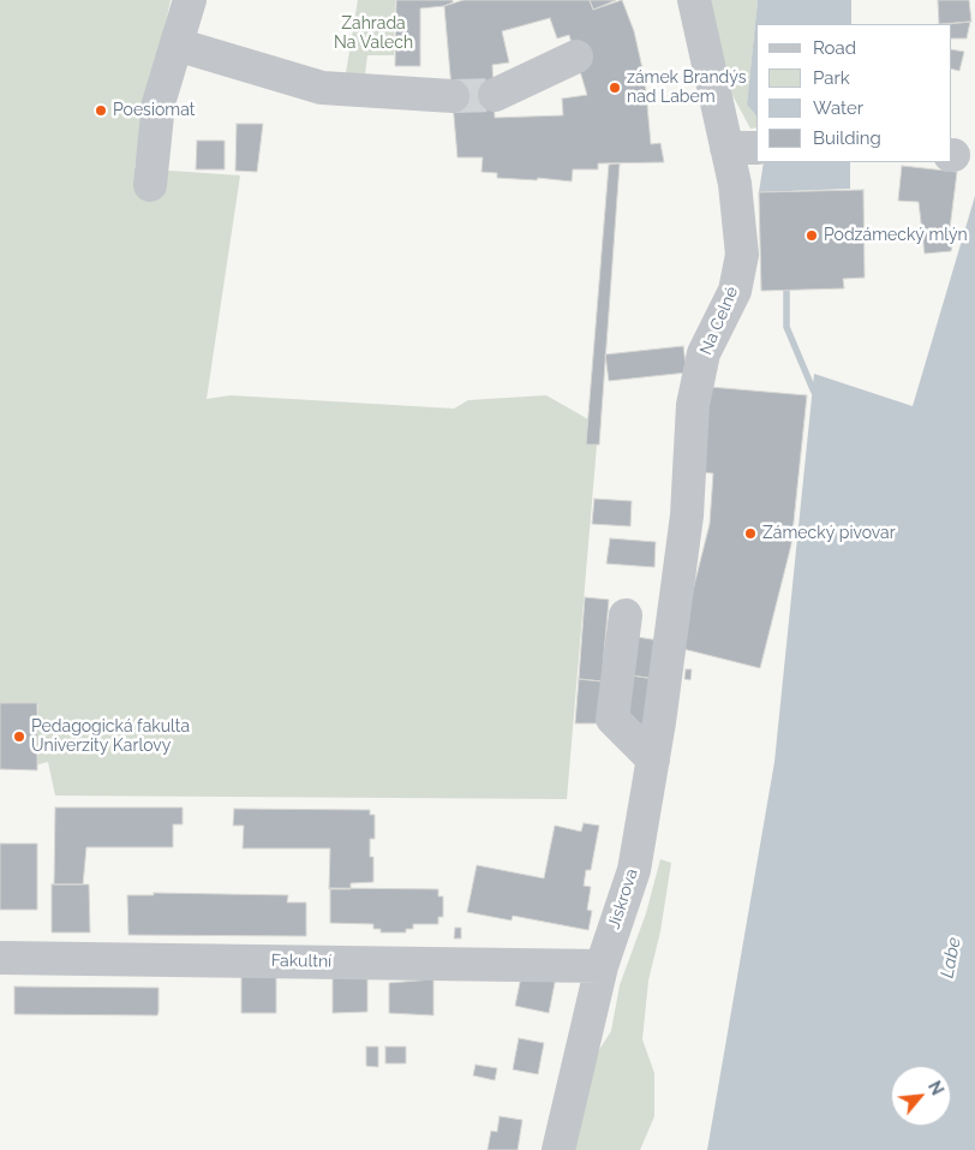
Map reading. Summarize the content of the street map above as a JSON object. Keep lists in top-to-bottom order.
{
  "streets": {
    "street": ["Na Celné", "Jiskrova", "Fakultní"]
  },
  "crossings": [
    ["Na Celné", "Jiskrova"],
    ["Jiskrova", "Fakultní"]
  ],
  "water": ["Labe"],
  "parks": ["Zahrada Na Valech"],
  "places": [
    "zámek Brandýs nad Labem",
    "Poesiomat",
    "Podzámecký mlýn",
    "Zámecký pivovar",
    "Pedagogická fakulta Univerzity Karlovy"
  ],
  "legend": [
    "Road",
    "Park",
    "Water",
    "Building"
  ],
  "north": "top right"
}
